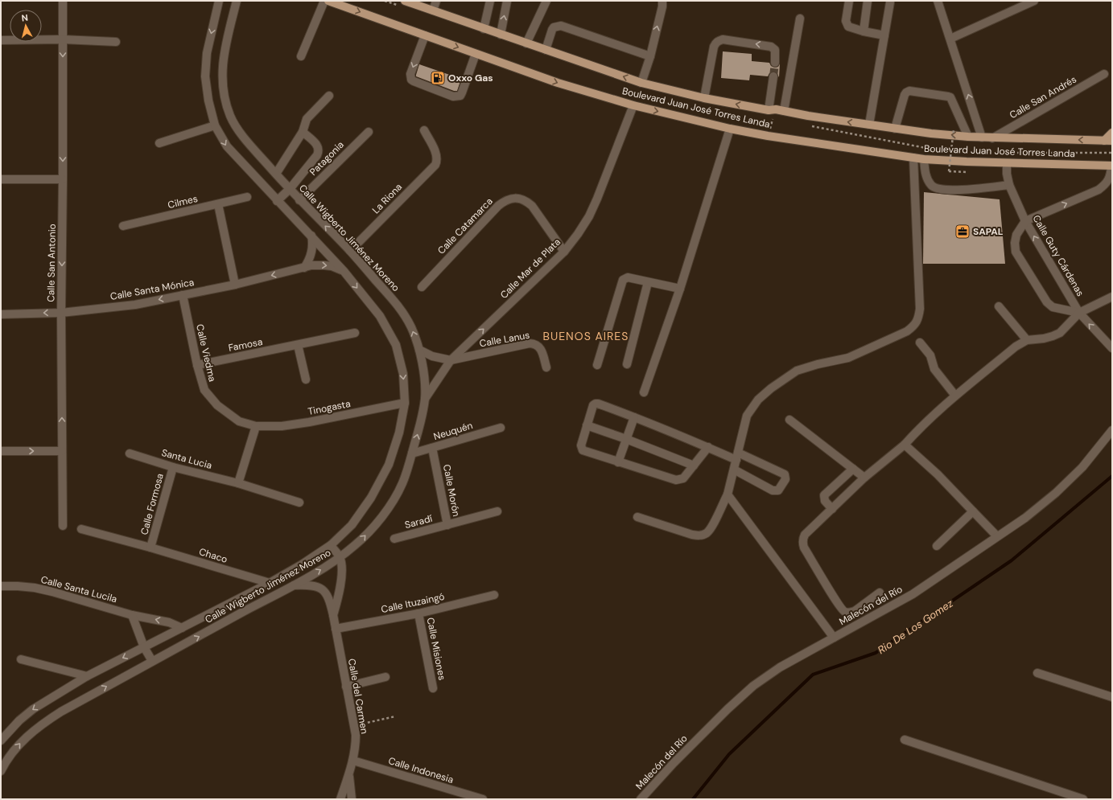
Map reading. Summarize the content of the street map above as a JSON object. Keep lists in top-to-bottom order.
{
  "streets": {
    "main road": ["Boulevard Juan José Torres Landa"],
    "street": [
      "Calle San Andrés",
      "Patagonia",
      "La Riona",
      "Cilmes",
      "Calle Catamarca",
      "Calle Wigberto Jiménez Moreno",
      "Calle Guty Cárdenas",
      "Calle San Antonio",
      "Calle Mar de Plata",
      "Calle Santa Mónica",
      "Calle Lanus",
      "Famosa",
      "Calle Viedma",
      "Tinogasta",
      "Neuquén",
      "Santa Lucia",
      "Calle Morón",
      "Calle Formosa",
      "Saradí",
      "Chaco",
      "Calle Santa Lucila",
      "Calle Ituzaingó",
      "Malecón del Río",
      "Calle Misiones",
      "Calle del Carmen",
      "Calle Indonesia"
    ]
  },
  "crossings": [
    ["Calle San Andrés", "Boulevard Juan José Torres Landa"],
    ["Boulevard Juan José Torres Landa", "Calle Guty Cárdenas"],
    ["Boulevard Juan José Torres Landa", "Calle Mar de Plata"],
    ["Patagonia", "Calle Wigberto Jiménez Moreno"],
    ["La Riona", "Calle Wigberto Jiménez Moreno"],
    ["Calle Catamarca", "Calle Mar de Plata"],
    ["Calle Wigberto Jiménez Moreno", "Calle Mar de Plata"],
    ["Calle Wigberto Jiménez Moreno", "Calle Santa Mónica"],
    ["Calle Wigberto Jiménez Moreno", "Tinogasta"],
    ["Calle Wigberto Jiménez Moreno", "Neuquén"],
    ["Calle Wigberto Jiménez Moreno", "Chaco"],
    ["Calle Wigberto Jiménez Moreno", "Calle Santa Lucila"],
    ["Calle Wigberto Jiménez Moreno", "Calle del Carmen"],
    ["Calle San Antonio", "Calle Santa Mónica"],
    ["Calle Mar de Plata", "Calle Lanus"],
    ["Calle Santa Mónica", "Calle Viedma"],
    ["Famosa", "Calle Viedma"],
    ["Calle Viedma", "Tinogasta"],
    ["Neuquén", "Calle Morón"],
    ["Santa Lucia", "Calle Formosa"],
    ["Calle Morón", "Saradí"],
    ["Calle Formosa", "Chaco"],
    ["Calle Ituzaingó", "Calle Misiones"],
    ["Calle Ituzaingó", "Calle del Carmen"],
    ["Calle del Carmen", "Calle Indonesia"]
  ],
  "one_way": ["Calle Guty Cárdenas", "Calle Mar de Plata"],
  "districts": ["BUENOS AIRES"],
  "water": ["Rio De Los Gomez"],
  "places": {
    "fuel station": ["Oxxo Gas"],
    "office": ["SAPAL"]
  },
  "north": "top"
}
